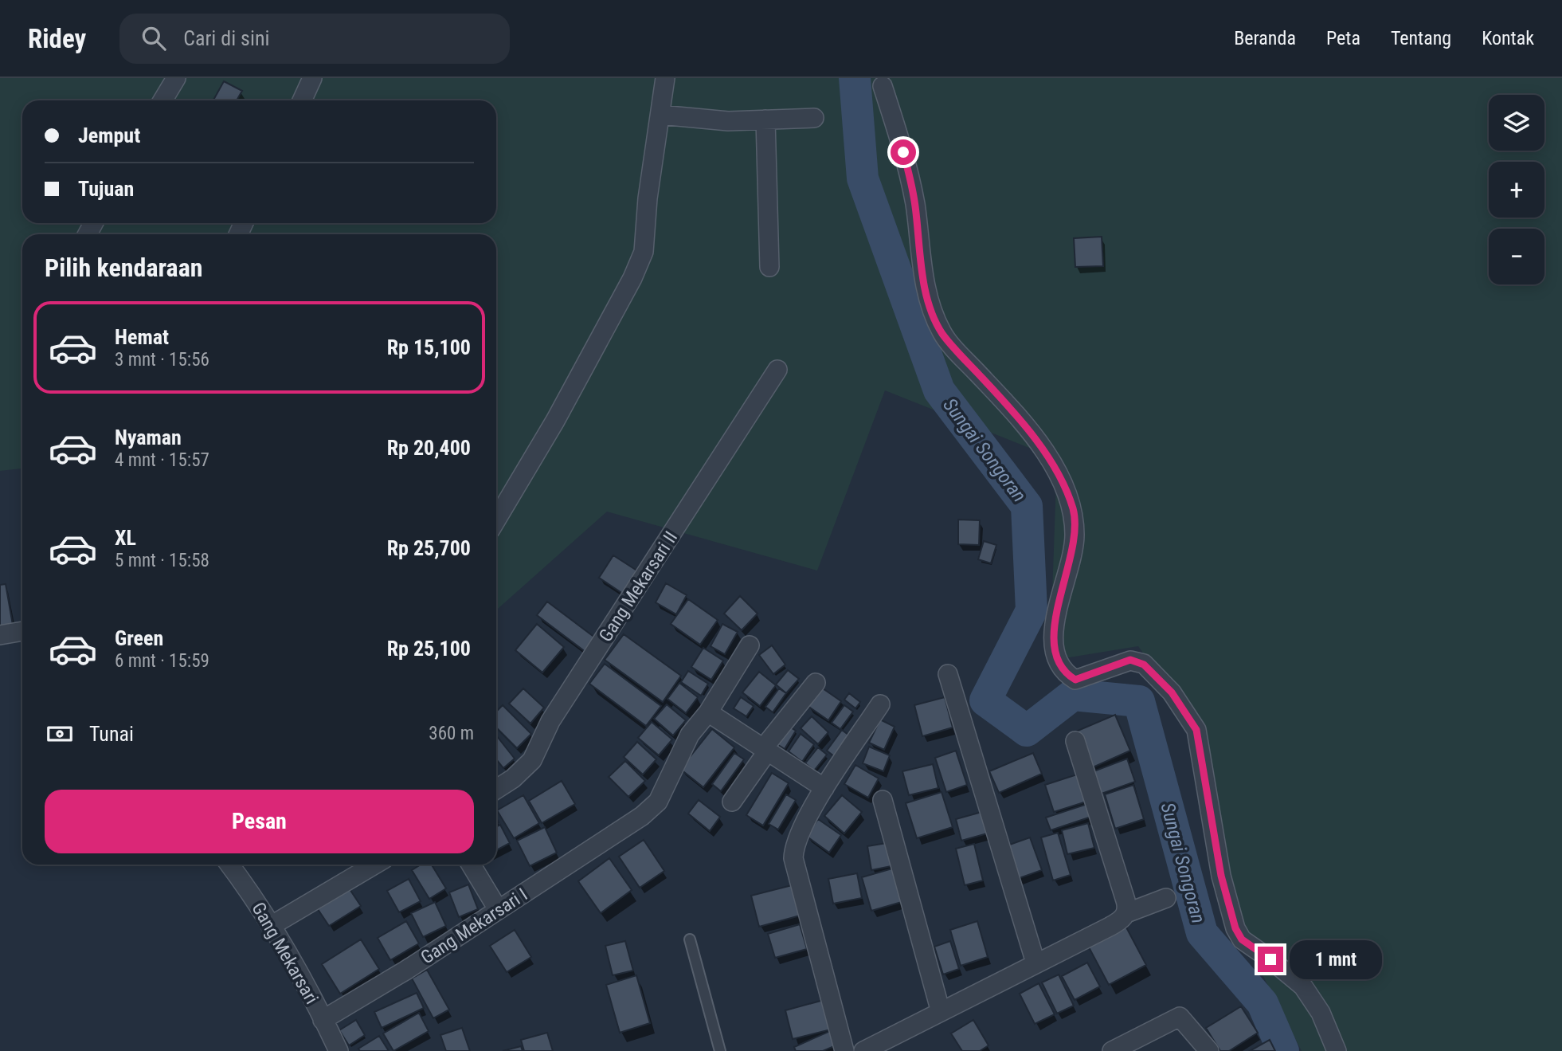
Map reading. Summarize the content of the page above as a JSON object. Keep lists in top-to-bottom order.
{
  "streets": {
    "street": ["Gang Mekarsari II", "Gang Mekarsari I", "Gang Mekarsari"]
  },
  "crossings": [
    ["Gang Mekarsari I", "Gang Mekarsari"]
  ],
  "water": ["Sungai Songoran"],
  "page": {
    "header": "Ridey",
    "search": "Cari di sini",
    "nav": [
      "Beranda",
      "Peta",
      "Tentang",
      "Kontak"
    ],
    "map_buttons": ["+", "−"],
    "banner": ["Jemput", "Tujuan"],
    "heading": "Pilih kendaraan",
    "list": [
      {
        "name": "Hemat",
        "note": "3 mnt · 15:56",
        "value": "Rp 15,100"
      },
      {
        "name": "Nyaman",
        "note": "4 mnt · 15:57",
        "value": "Rp 20,400"
      },
      {
        "name": "XL",
        "note": "5 mnt · 15:58",
        "value": "Rp 25,700"
      },
      {
        "name": "Green",
        "note": "6 mnt · 15:59",
        "value": "Rp 25,100"
      }
    ],
    "pay": ["Tunai", "360 m"],
    "buttons": "Pesan",
    "bubble": "1 mnt"
  }
}
